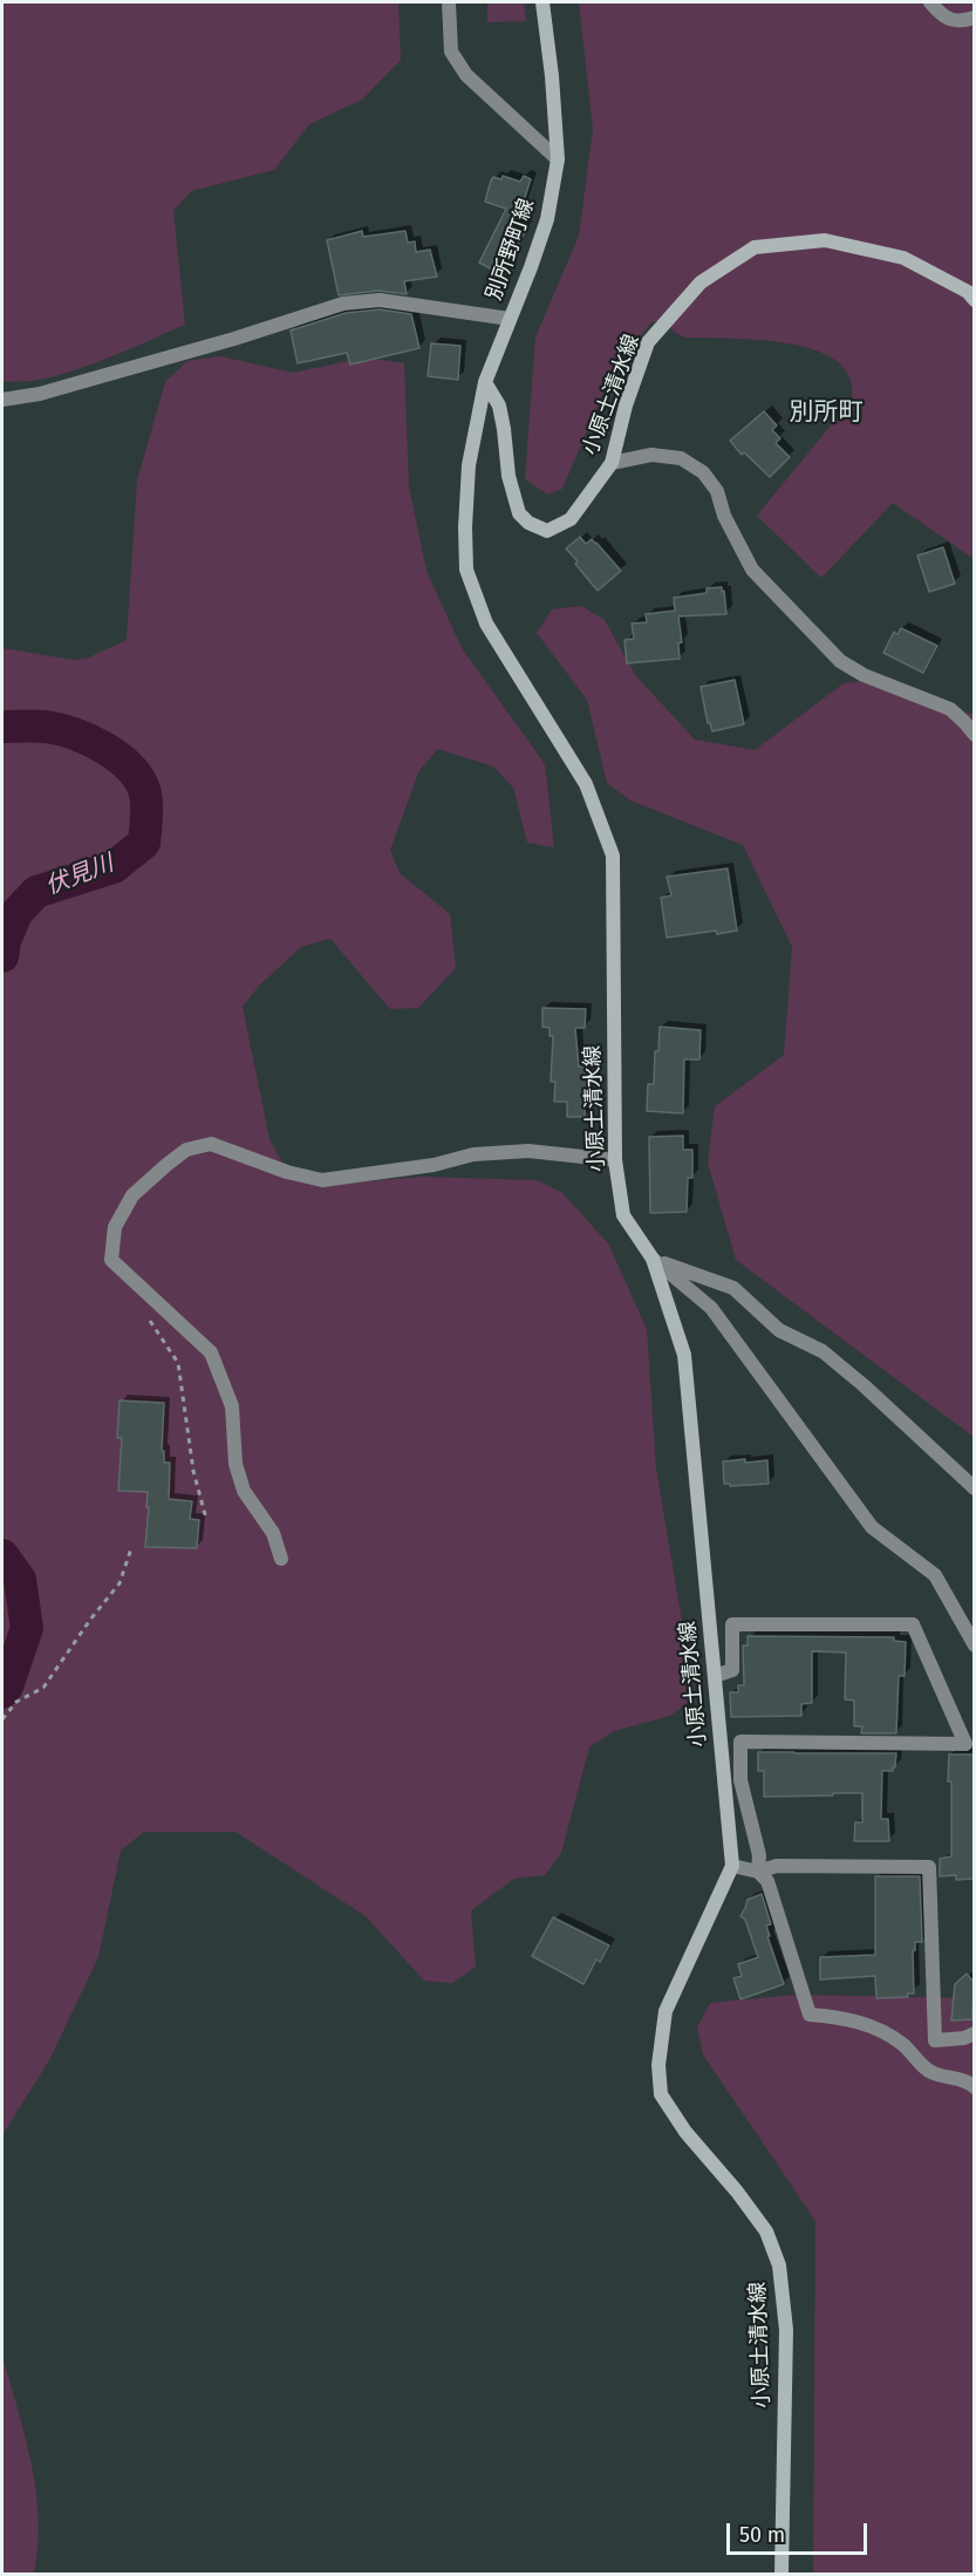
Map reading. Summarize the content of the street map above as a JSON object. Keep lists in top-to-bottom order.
{
  "streets": {
    "main road": ["別所野町線", "小原土清水線"]
  },
  "crossings": [
    ["別所野町線", "小原土清水線"]
  ],
  "districts": ["別所町"],
  "water": ["伏見川"],
  "scale_bar": "50 m"
}
